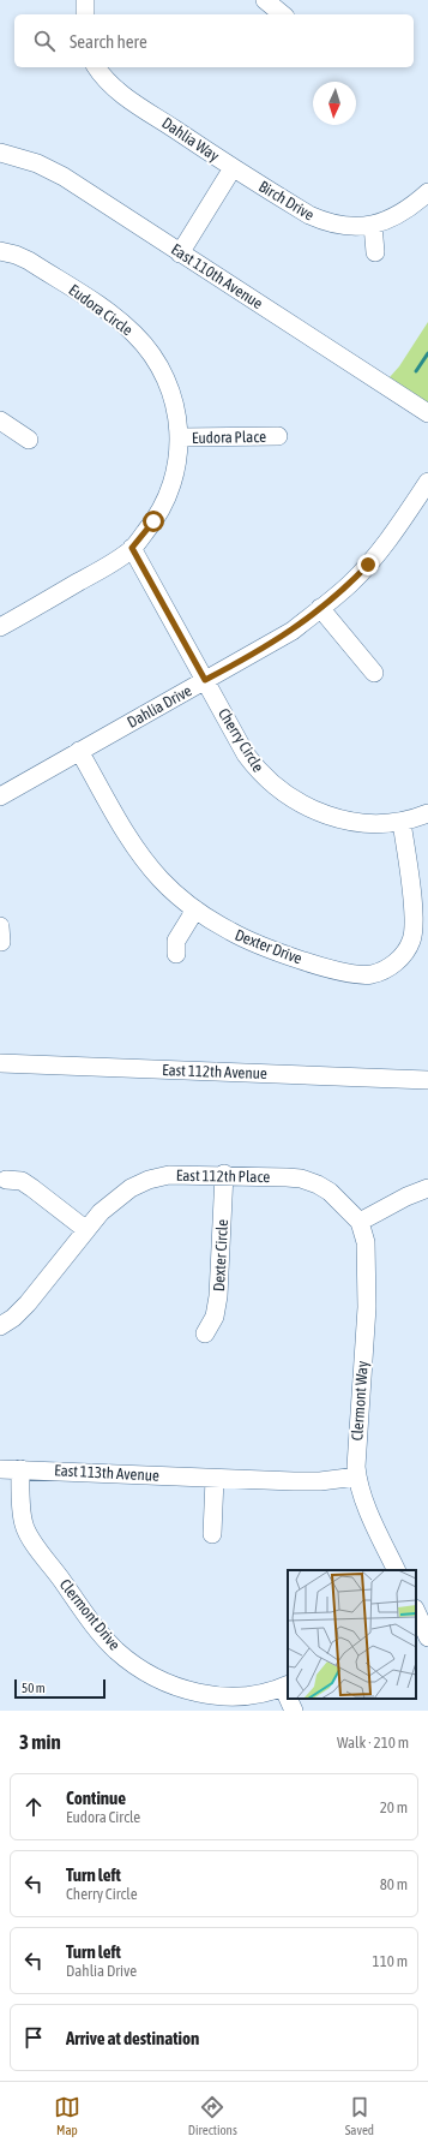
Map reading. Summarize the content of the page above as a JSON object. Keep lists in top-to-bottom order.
{
  "streets": {
    "street": [
      "Dahlia Way",
      "Birch Drive",
      "East 110th Avenue",
      "Eudora Circle",
      "Eudora Place",
      "Dahlia Drive",
      "Cherry Circle",
      "Dexter Drive",
      "East 112th Avenue",
      "East 112th Place",
      "Dexter Circle",
      "Clermont Way",
      "East 113th Avenue",
      "Clermont Drive"
    ]
  },
  "crossings": [
    ["Dahlia Way", "Birch Drive"],
    ["Dahlia Way", "East 110th Avenue"],
    ["Eudora Circle", "Eudora Place"],
    ["Eudora Circle", "Cherry Circle"],
    ["Dahlia Drive", "Cherry Circle"],
    ["Dahlia Drive", "Dexter Drive"],
    ["Cherry Circle", "Dexter Drive"],
    ["East 112th Place", "Dexter Circle"],
    ["East 112th Place", "Clermont Way"],
    ["Clermont Way", "East 113th Avenue"],
    ["East 113th Avenue", "Clermont Drive"]
  ],
  "scale_bar": "50 m",
  "north": "bottom",
  "page": {
    "search": "Search here",
    "scale": "50 m",
    "heading": ["3 min", "Walk · 210 m"],
    "list": [
      ["Continue", "Eudora Circle", "20 m"],
      ["Turn left", "Cherry Circle", "80 m"],
      ["Turn left", "Dahlia Drive", "110 m"],
      "Arrive at destination"
    ],
    "nav": ["Map", "Directions", "Saved"]
  }
}
